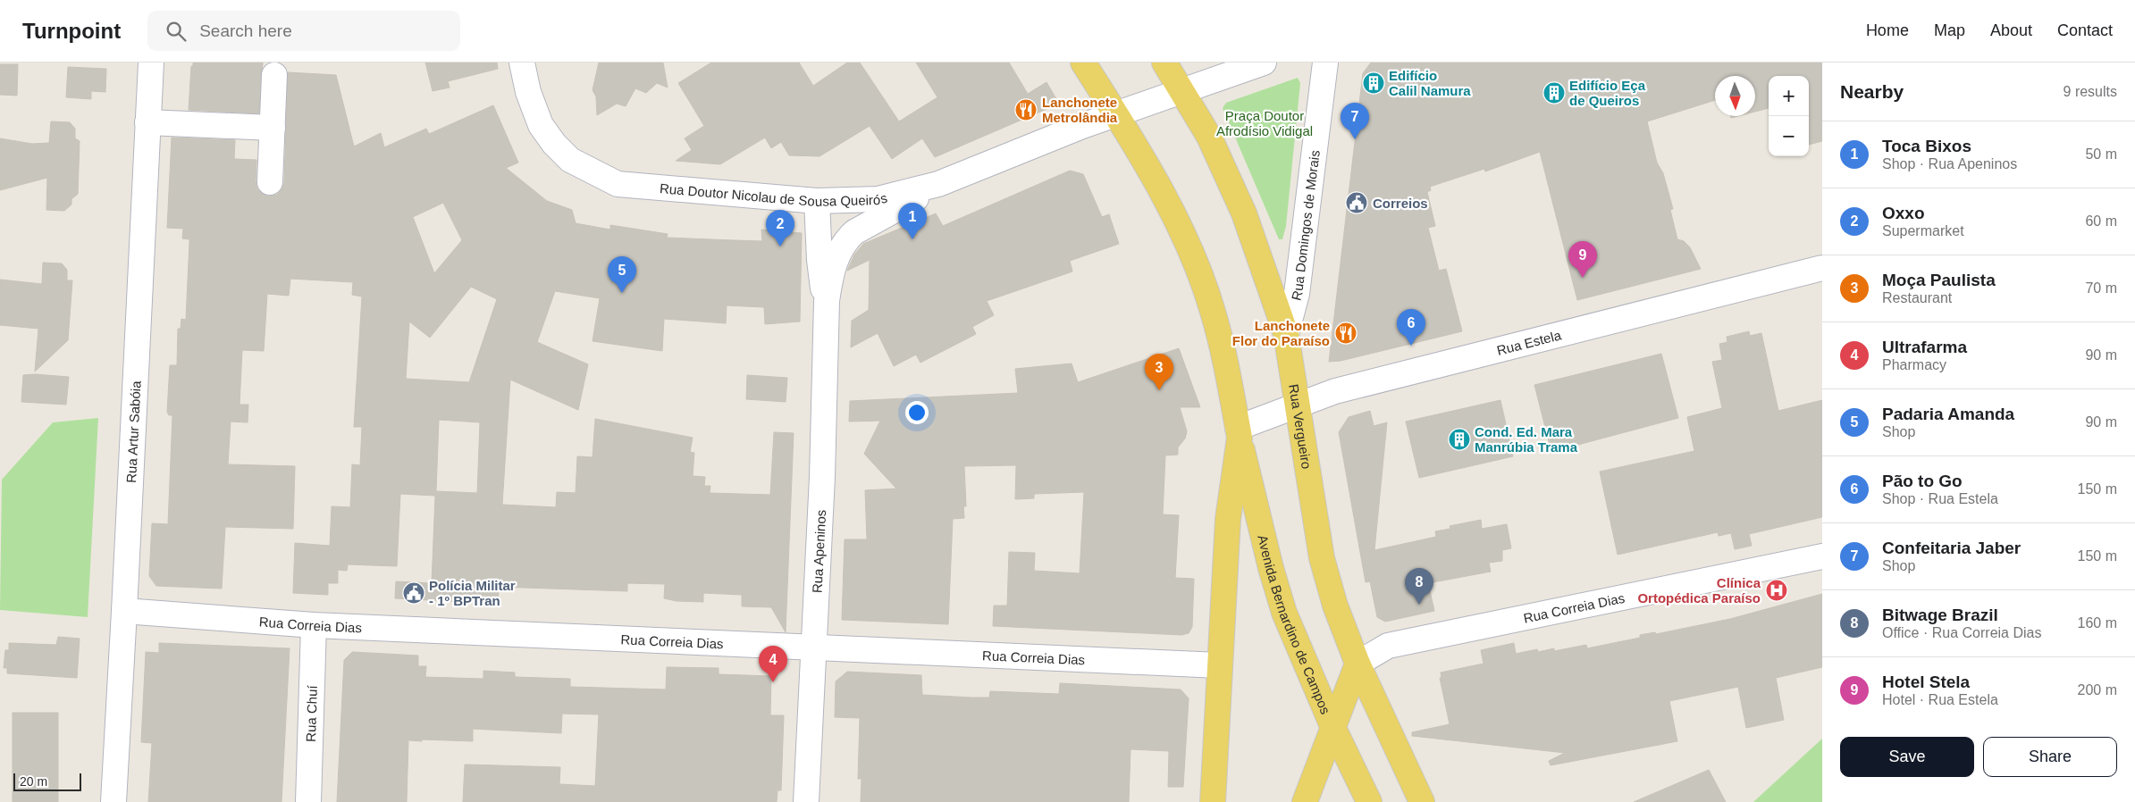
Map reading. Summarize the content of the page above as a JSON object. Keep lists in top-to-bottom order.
{
  "streets": {
    "main road": ["Rua Vergueiro", "Avenida Bernardino de Campos"],
    "street": [
      "Rua Doutor Nicolau de Sousa Queirós",
      "Rua Domingos de Morais",
      "Rua Estela",
      "Rua Artur Sabóia",
      "Rua Apeninos",
      "Rua Correia Dias",
      "Rua Chuí"
    ]
  },
  "crossings": [
    ["Rua Doutor Nicolau de Sousa Queirós", "Rua Vergueiro"],
    ["Rua Doutor Nicolau de Sousa Queirós", "Rua Apeninos"],
    ["Rua Domingos de Morais", "Rua Vergueiro"],
    ["Rua Estela", "Rua Vergueiro"],
    ["Rua Estela", "Avenida Bernardino de Campos"],
    ["Rua Vergueiro", "Rua Correia Dias"],
    ["Rua Artur Sabóia", "Rua Correia Dias"],
    ["Rua Apeninos", "Rua Correia Dias"],
    ["Rua Correia Dias", "Rua Chuí"]
  ],
  "parks": ["Praça Doutor Afrodísio Vidigal"],
  "places": {
    "building": ["Edifício Calil Namura", "Edifício Eça de Queiros", "Cond. Ed. Mara Manrúbia Trama"],
    "restaurant": ["Lanchonete Metrolândia", "Lanchonete Flor do Paraíso"],
    "public building": ["Correios", "Polícia Militar - 1º BPTran"],
    "hospital": ["Clínica Ortopédica Paraíso"]
  },
  "scale_bar": "20 m",
  "north": "bottom",
  "page": {
    "header": "Turnpoint",
    "search": "Search here",
    "nav": [
      "Home",
      "Map",
      "About",
      "Contact"
    ],
    "heading": ["Nearby", "9 results"],
    "map_buttons": ["+", "−"],
    "pins": [
      "7",
      "1",
      "2",
      "9",
      "5",
      "6",
      "3",
      "8",
      "4"
    ],
    "list": [
      {
        "mark": "1",
        "name": "Toca Bixos",
        "note": "Shop · Rua Apeninos",
        "value": "50 m"
      },
      {
        "mark": "2",
        "name": "Oxxo",
        "note": "Supermarket",
        "value": "60 m"
      },
      {
        "mark": "3",
        "name": "Moça Paulista",
        "note": "Restaurant",
        "value": "70 m"
      },
      {
        "mark": "4",
        "name": "Ultrafarma",
        "note": "Pharmacy",
        "value": "90 m"
      },
      {
        "mark": "5",
        "name": "Padaria Amanda",
        "note": "Shop",
        "value": "90 m"
      },
      {
        "mark": "6",
        "name": "Pão to Go",
        "note": "Shop · Rua Estela",
        "value": "150 m"
      },
      {
        "mark": "7",
        "name": "Confeitaria Jaber",
        "note": "Shop",
        "value": "150 m"
      },
      {
        "mark": "8",
        "name": "Bitwage Brazil",
        "note": "Office · Rua Correia Dias",
        "value": "160 m"
      },
      {
        "mark": "9",
        "name": "Hotel Stela",
        "note": "Hotel · Rua Estela",
        "value": "200 m"
      }
    ],
    "buttons": ["Save", "Share"],
    "scale": "20 m"
  }
}
